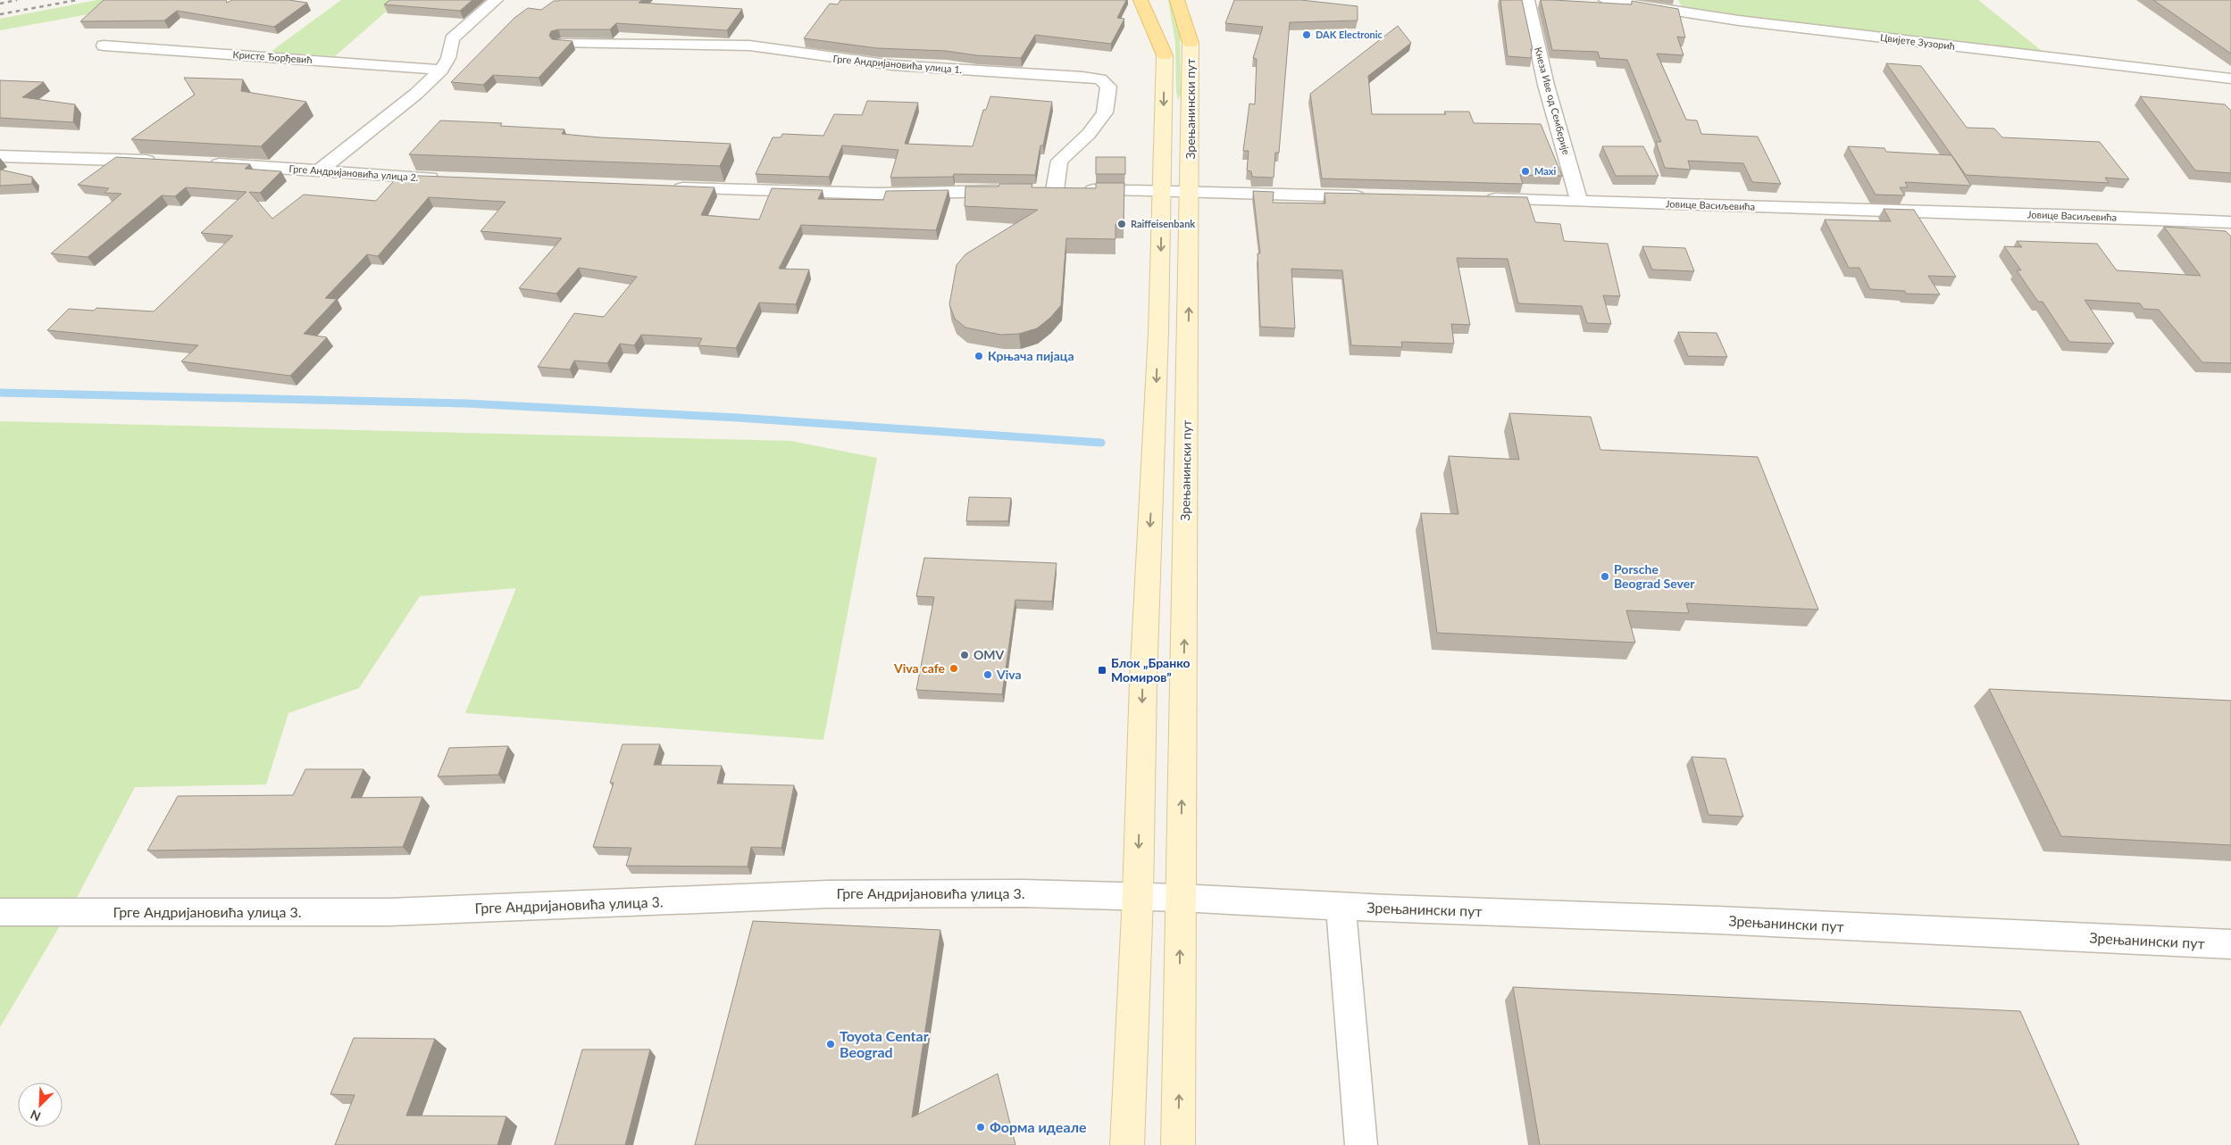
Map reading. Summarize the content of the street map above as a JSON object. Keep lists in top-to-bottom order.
{
  "streets": {
    "main road": ["Зрењанински пут"],
    "street": [
      "Цвијете Зузорић",
      "Кристе Ђорђевић",
      "Грге Андријановића улица 1.",
      "Кнеза Иве од Семберије",
      "Грге Андријановића улица 2.",
      "Јовице Васиљевића",
      "Грге Андријановића улица 3."
    ]
  },
  "crossings": [
    ["Кнеза Иве од Семберије", "Јовице Васиљевића"],
    ["Зрењанински пут", "Грге Андријановића улица 3."]
  ],
  "places": {
    "other": [
      "DAK Electronic",
      "Maxi",
      "Raiffeisenbank",
      "Крњача пијаца",
      "Porsche Beograd Sever",
      "OMV",
      "Viva cafe",
      "Viva",
      "Toyota Centar Beograd",
      "Форма идеале"
    ],
    "transit": ["Блок „Бранко Момиров”"]
  },
  "north": "bottom left"
}
